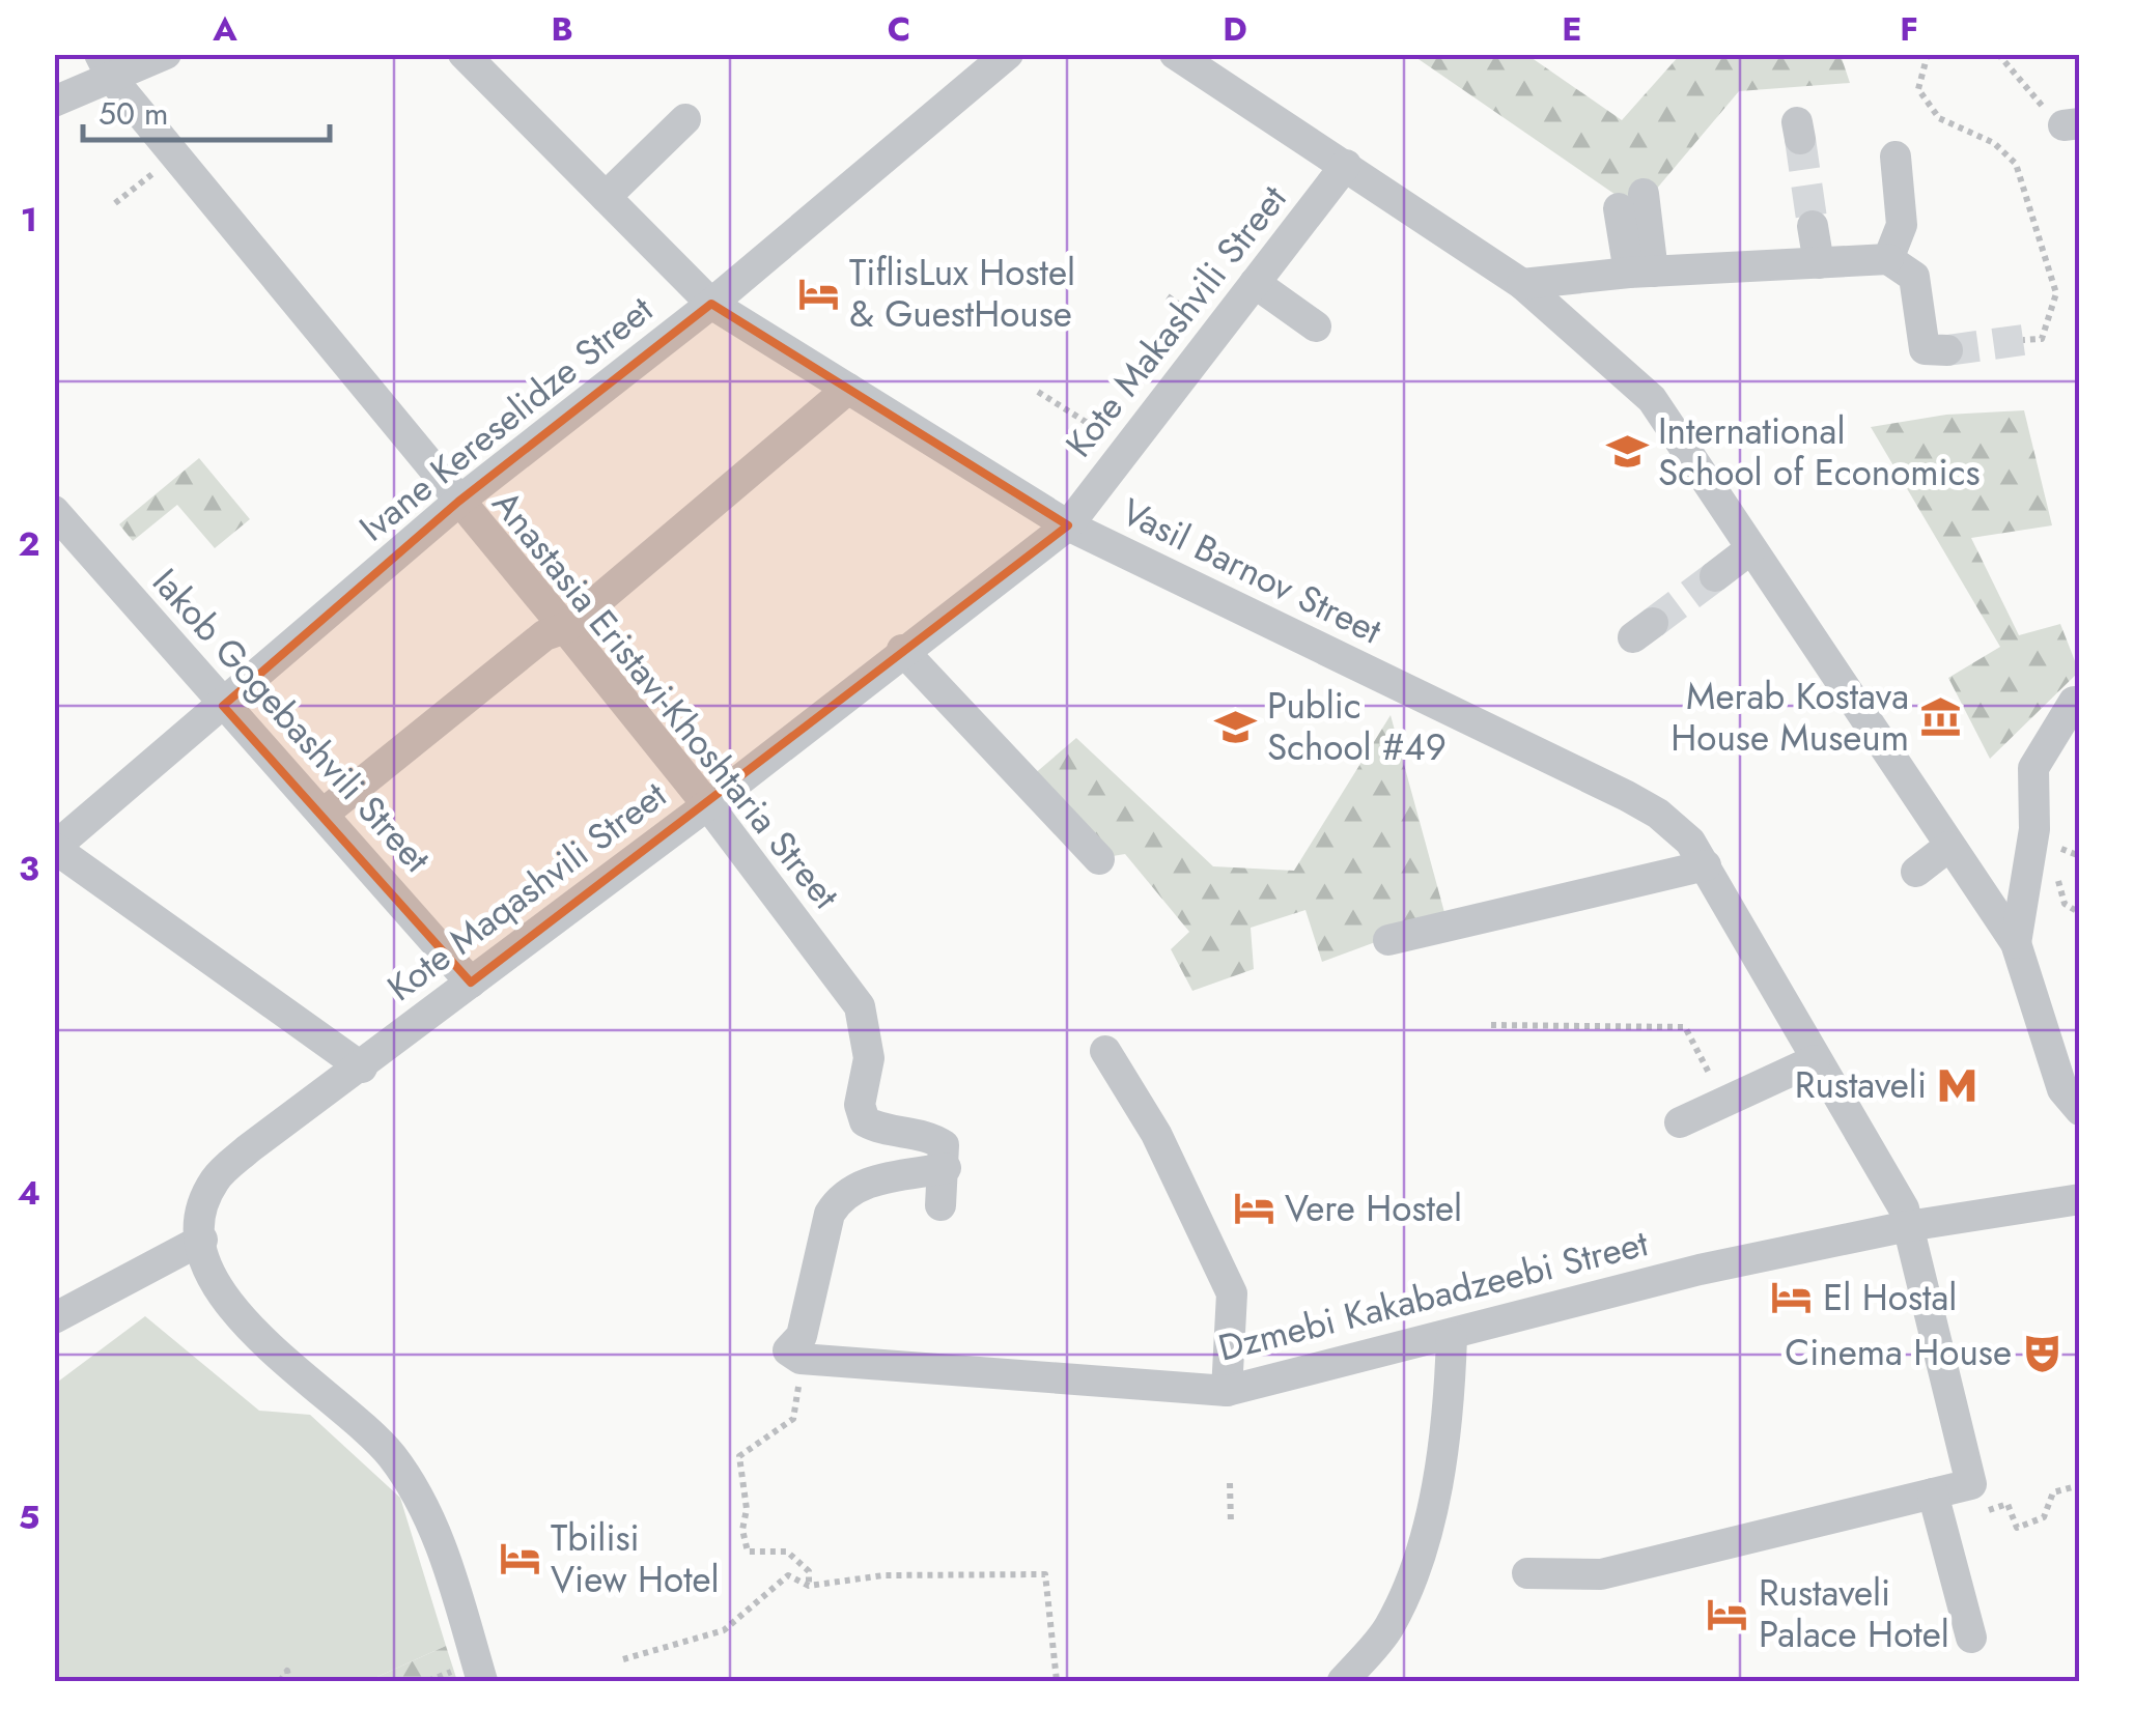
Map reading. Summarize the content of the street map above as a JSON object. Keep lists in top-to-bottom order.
{
  "streets": {
    "street": [
      "Kote Makashvili Street",
      "Ivane Kereselidze Street",
      "Vasil Barnov Street",
      "Anastasia Eristavi-Khoshtaria Street",
      "Iakob Gogebashvili Street",
      "Kote Maqashvili Street",
      "Dzmebi Kakabadzeebi Street"
    ]
  },
  "crossings": [
    ["Kote Makashvili Street", "Vasil Barnov Street"],
    ["Kote Makashvili Street", "Kote Maqashvili Street"],
    ["Ivane Kereselidze Street", "Vasil Barnov Street"],
    ["Ivane Kereselidze Street", "Anastasia Eristavi-Khoshtaria Street"],
    ["Ivane Kereselidze Street", "Iakob Gogebashvili Street"],
    ["Vasil Barnov Street", "Kote Maqashvili Street"],
    ["Vasil Barnov Street", "Dzmebi Kakabadzeebi Street"],
    ["Anastasia Eristavi-Khoshtaria Street", "Kote Maqashvili Street"],
    ["Iakob Gogebashvili Street", "Kote Maqashvili Street"]
  ],
  "places": {
    "hotel": [
      "TiflisLux Hostel & GuestHouse",
      "Vere Hostel",
      "El Hostal",
      "Tbilisi View Hotel",
      "Rustaveli Palace Hotel"
    ],
    "school or university": ["International School of Economics", "Public School #49"],
    "museum": ["Merab Kostava House Museum"],
    "metro station": ["Rustaveli"],
    "theatre": ["Cinema House"]
  },
  "scale_bar": "50 m",
  "grid": {
    "columns": [
      "A",
      "B",
      "C",
      "D",
      "E",
      "F"
    ],
    "rows": [
      "1",
      "2",
      "3",
      "4",
      "5"
    ]
  }
}
